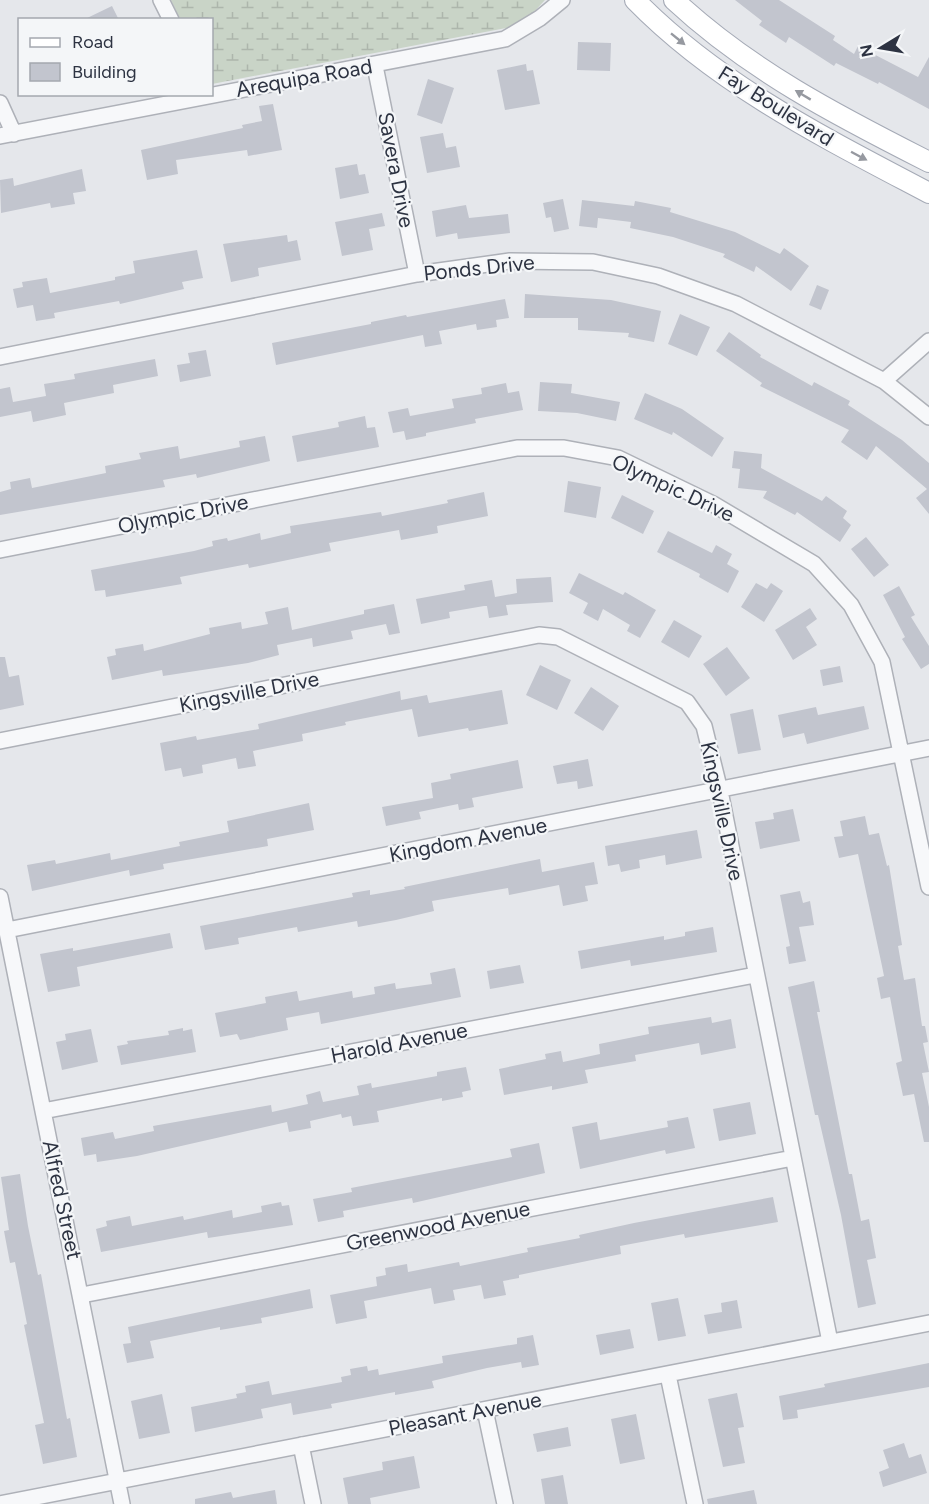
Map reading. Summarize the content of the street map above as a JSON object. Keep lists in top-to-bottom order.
{
  "streets": {
    "main road": ["Fay Boulevard"],
    "street": [
      "Arequipa Road",
      "Savera Drive",
      "Ponds Drive",
      "Olympic Drive",
      "Kingsville Drive",
      "Kingdom Avenue",
      "Harold Avenue",
      "Alfred Street",
      "Greenwood Avenue",
      "Pleasant Avenue"
    ]
  },
  "crossings": [
    ["Arequipa Road", "Savera Drive"],
    ["Savera Drive", "Ponds Drive"],
    ["Olympic Drive", "Kingdom Avenue"],
    ["Kingsville Drive", "Kingdom Avenue"],
    ["Kingsville Drive", "Harold Avenue"],
    ["Kingsville Drive", "Greenwood Avenue"],
    ["Kingsville Drive", "Pleasant Avenue"],
    ["Kingdom Avenue", "Alfred Street"],
    ["Harold Avenue", "Alfred Street"],
    ["Alfred Street", "Greenwood Avenue"],
    ["Alfred Street", "Pleasant Avenue"]
  ],
  "legend": ["Road", "Building"],
  "north": "left"
}
